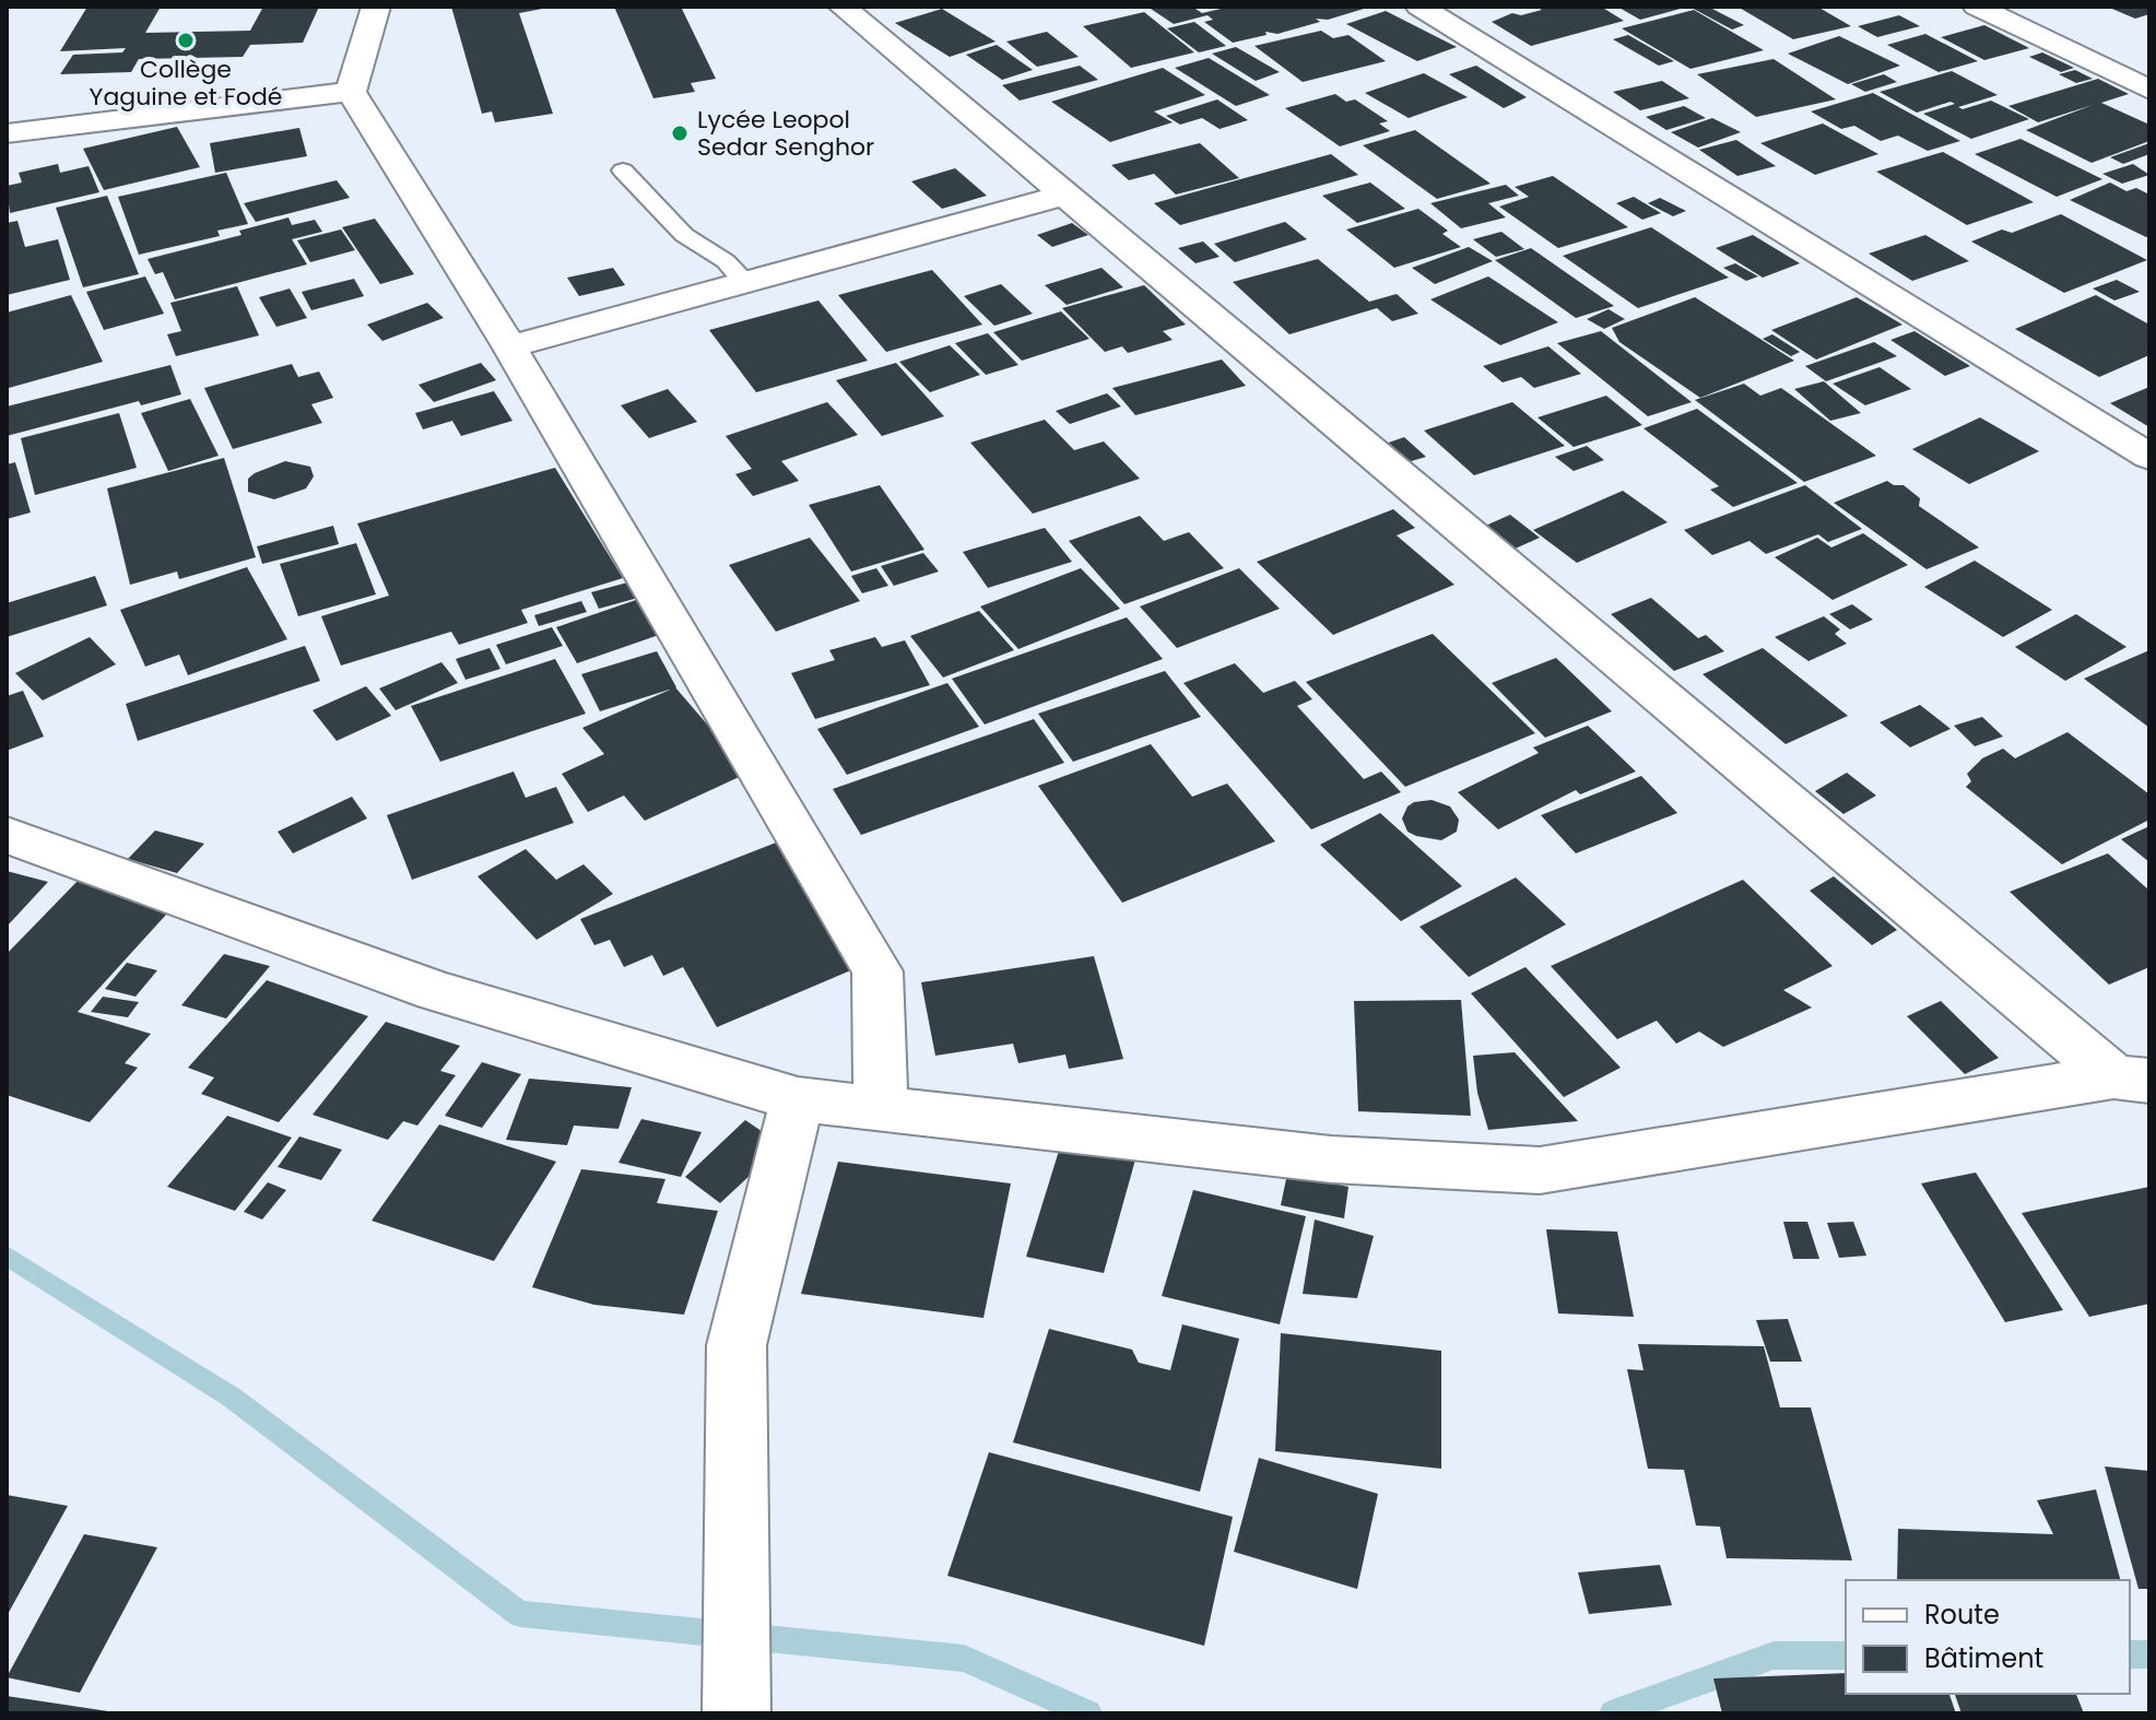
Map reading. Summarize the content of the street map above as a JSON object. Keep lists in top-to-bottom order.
{
  "places": ["Collège Yaguine et Fodé", "Lycée Leopol Sedar Senghor"],
  "legend": ["Route", "Bâtiment"]
}
